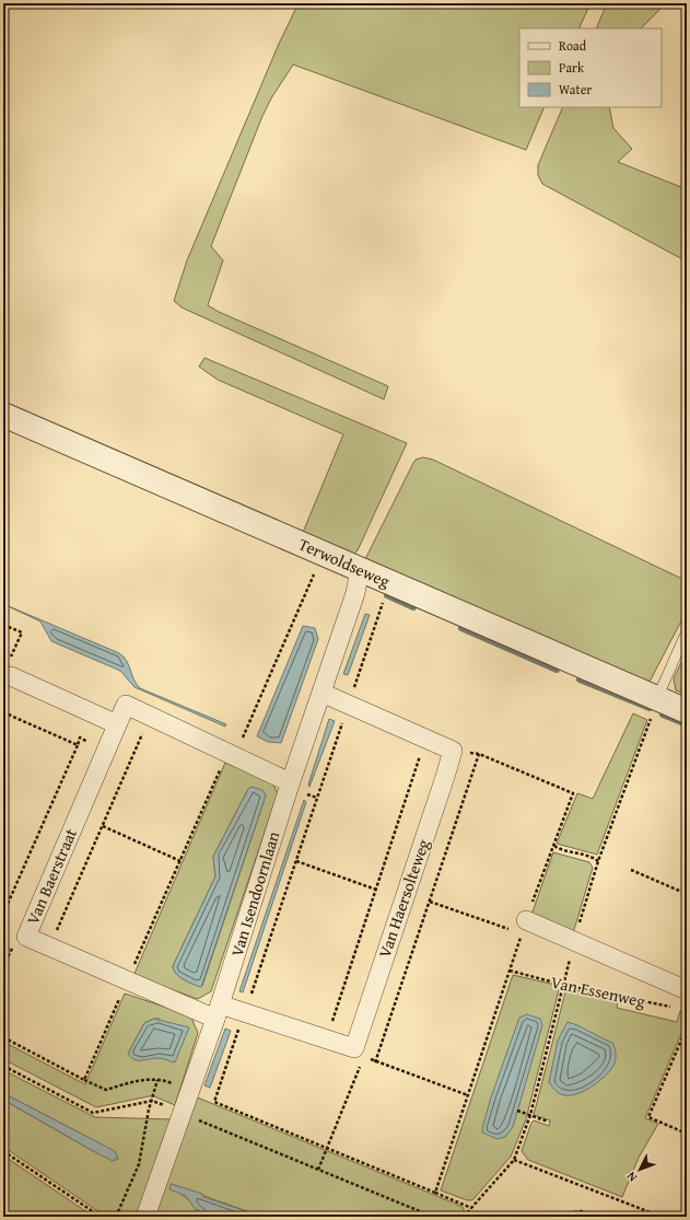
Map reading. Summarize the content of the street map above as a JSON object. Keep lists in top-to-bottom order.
{
  "streets": {
    "street": [
      "Terwoldseweg",
      "Van Baerstraat",
      "Van Isendoornlaan",
      "Van Haersolteweg",
      "Van Essenweg"
    ]
  },
  "crossings": [
    ["Terwoldseweg", "Van Isendoornlaan"],
    ["Van Baerstraat", "Van Isendoornlaan"],
    ["Van Isendoornlaan", "Van Haersolteweg"]
  ],
  "legend": ["Road", "Park", "Water"],
  "north": "bottom left"
}
